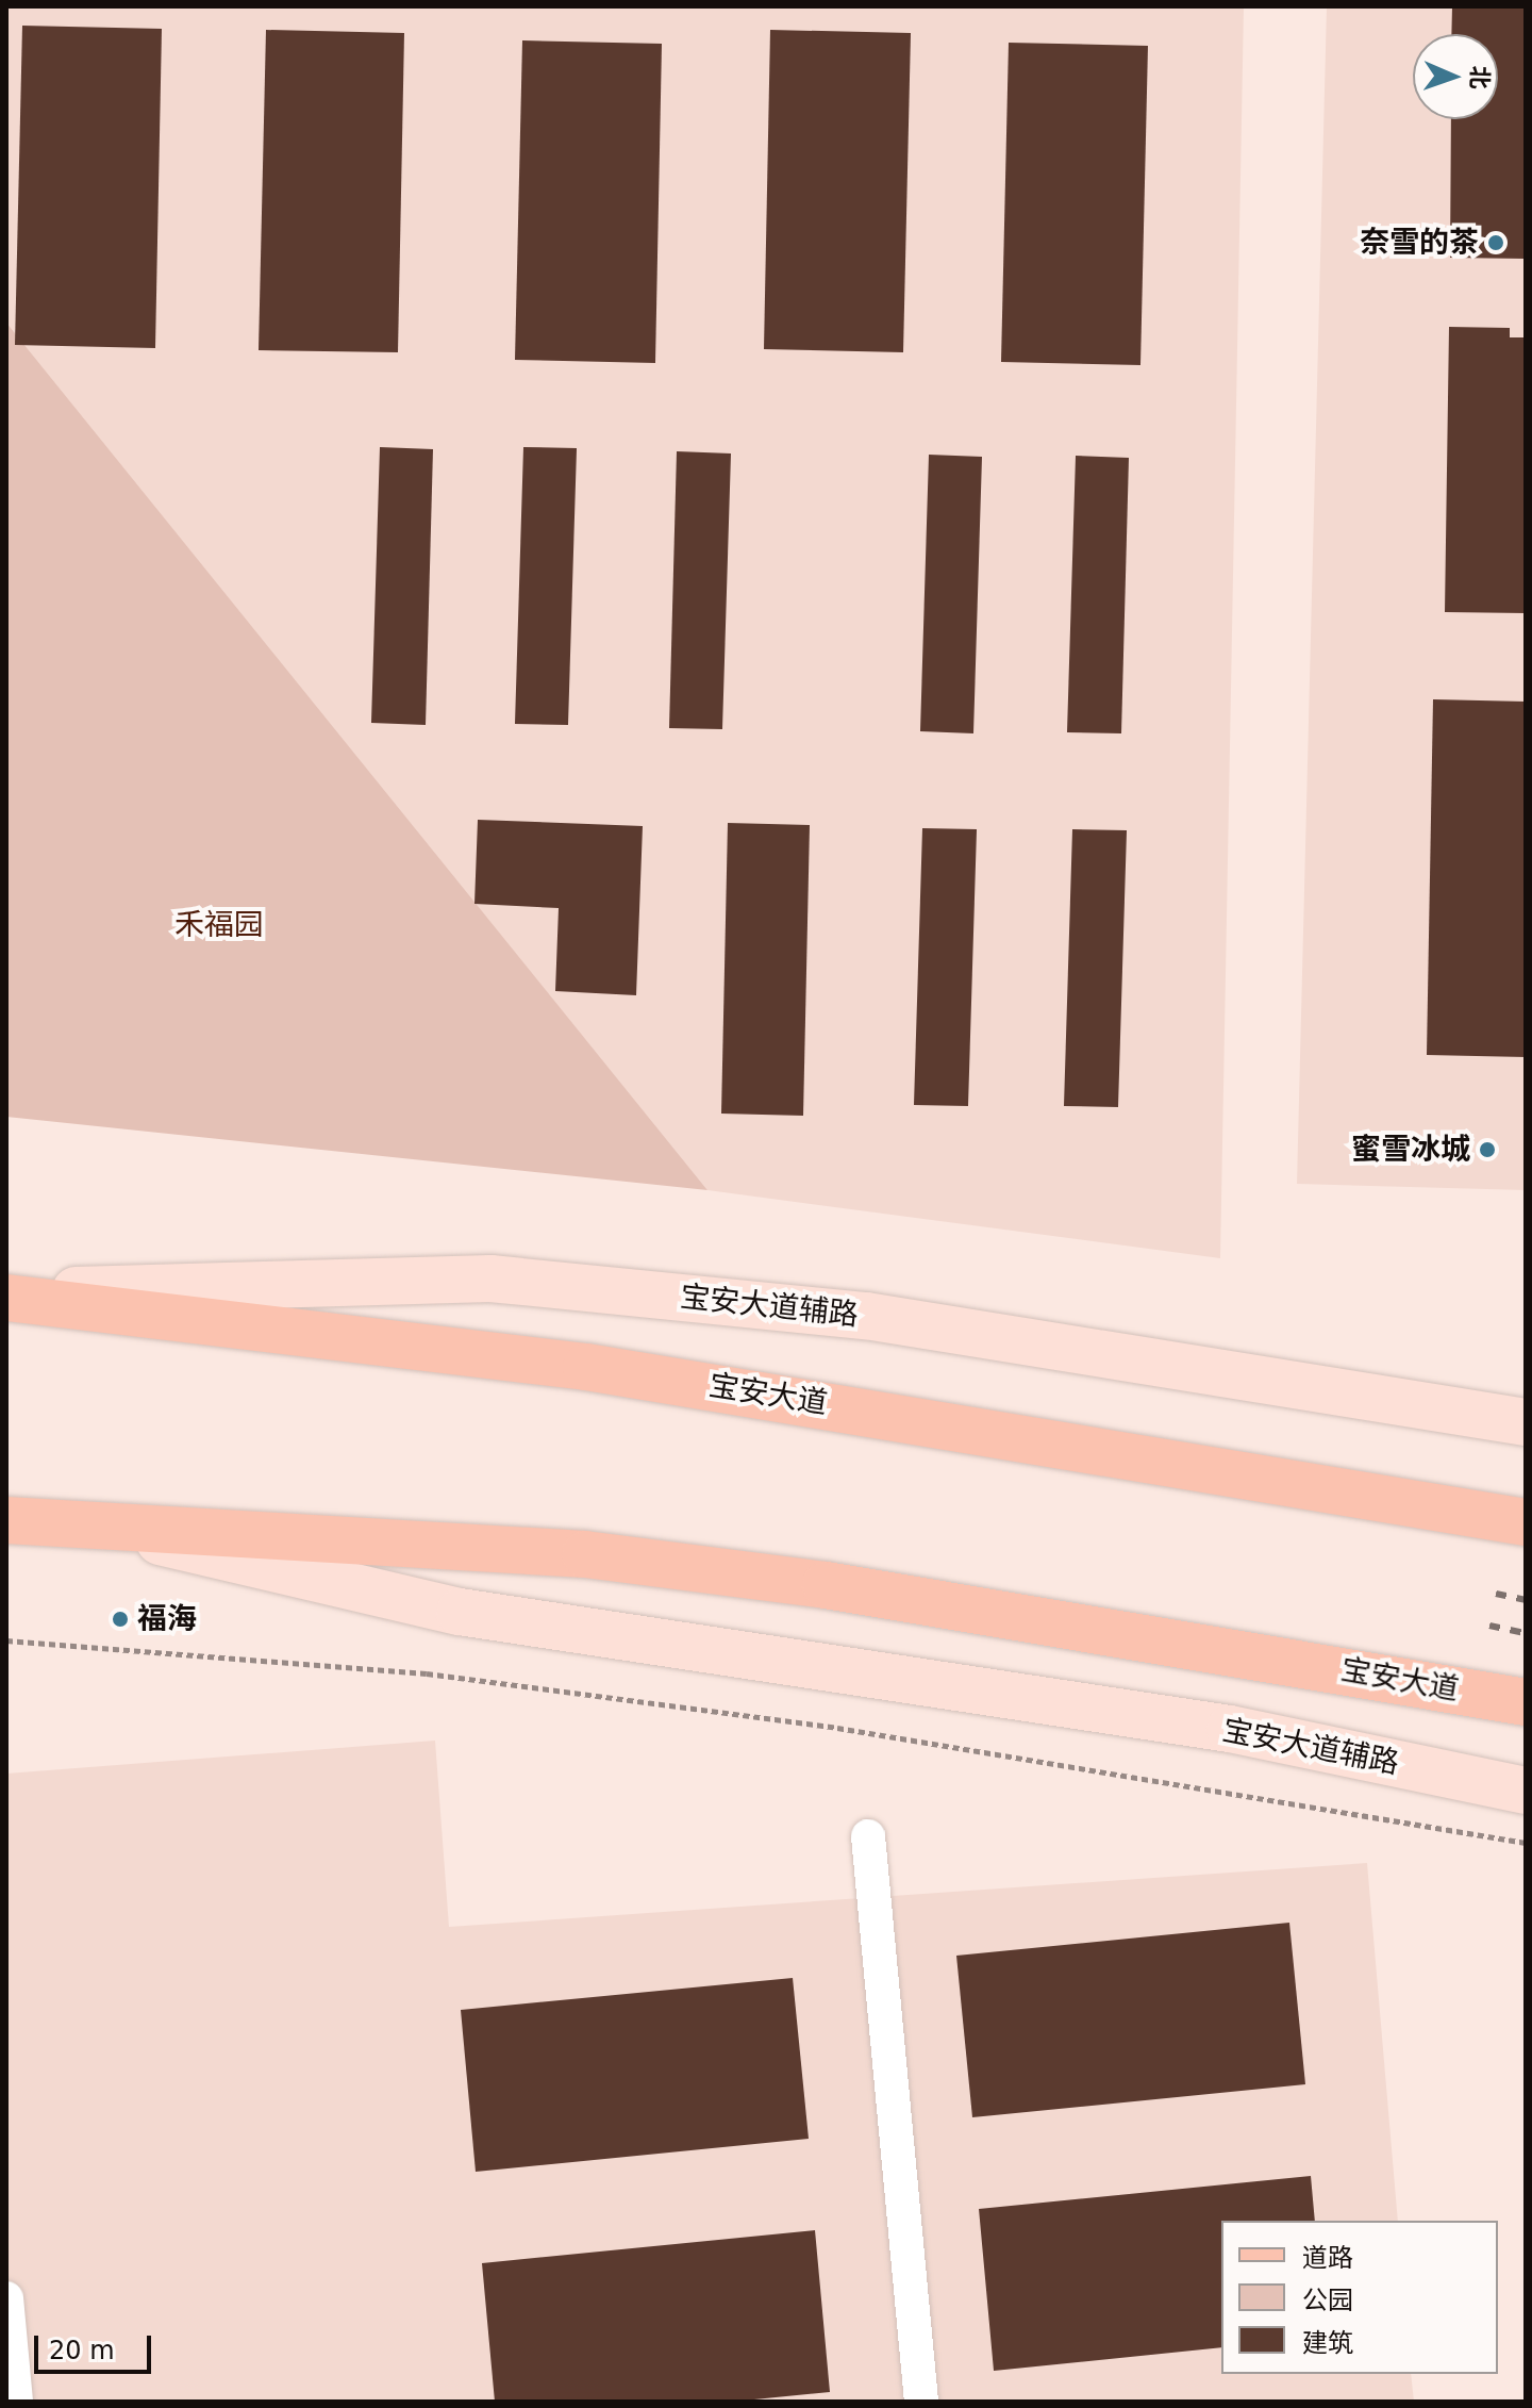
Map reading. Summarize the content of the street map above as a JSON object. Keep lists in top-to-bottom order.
{
  "streets": {
    "main road": ["宝安大道辅路", "宝安大道"]
  },
  "crossings": [
    ["宝安大道辅路", "宝安大道"]
  ],
  "parks": ["禾福园"],
  "places": ["奈雪的茶", "蜜雪冰城", "福海"],
  "legend": ["道路", "公园", "建筑"],
  "scale_bar": "20 m",
  "north": "right"
}
